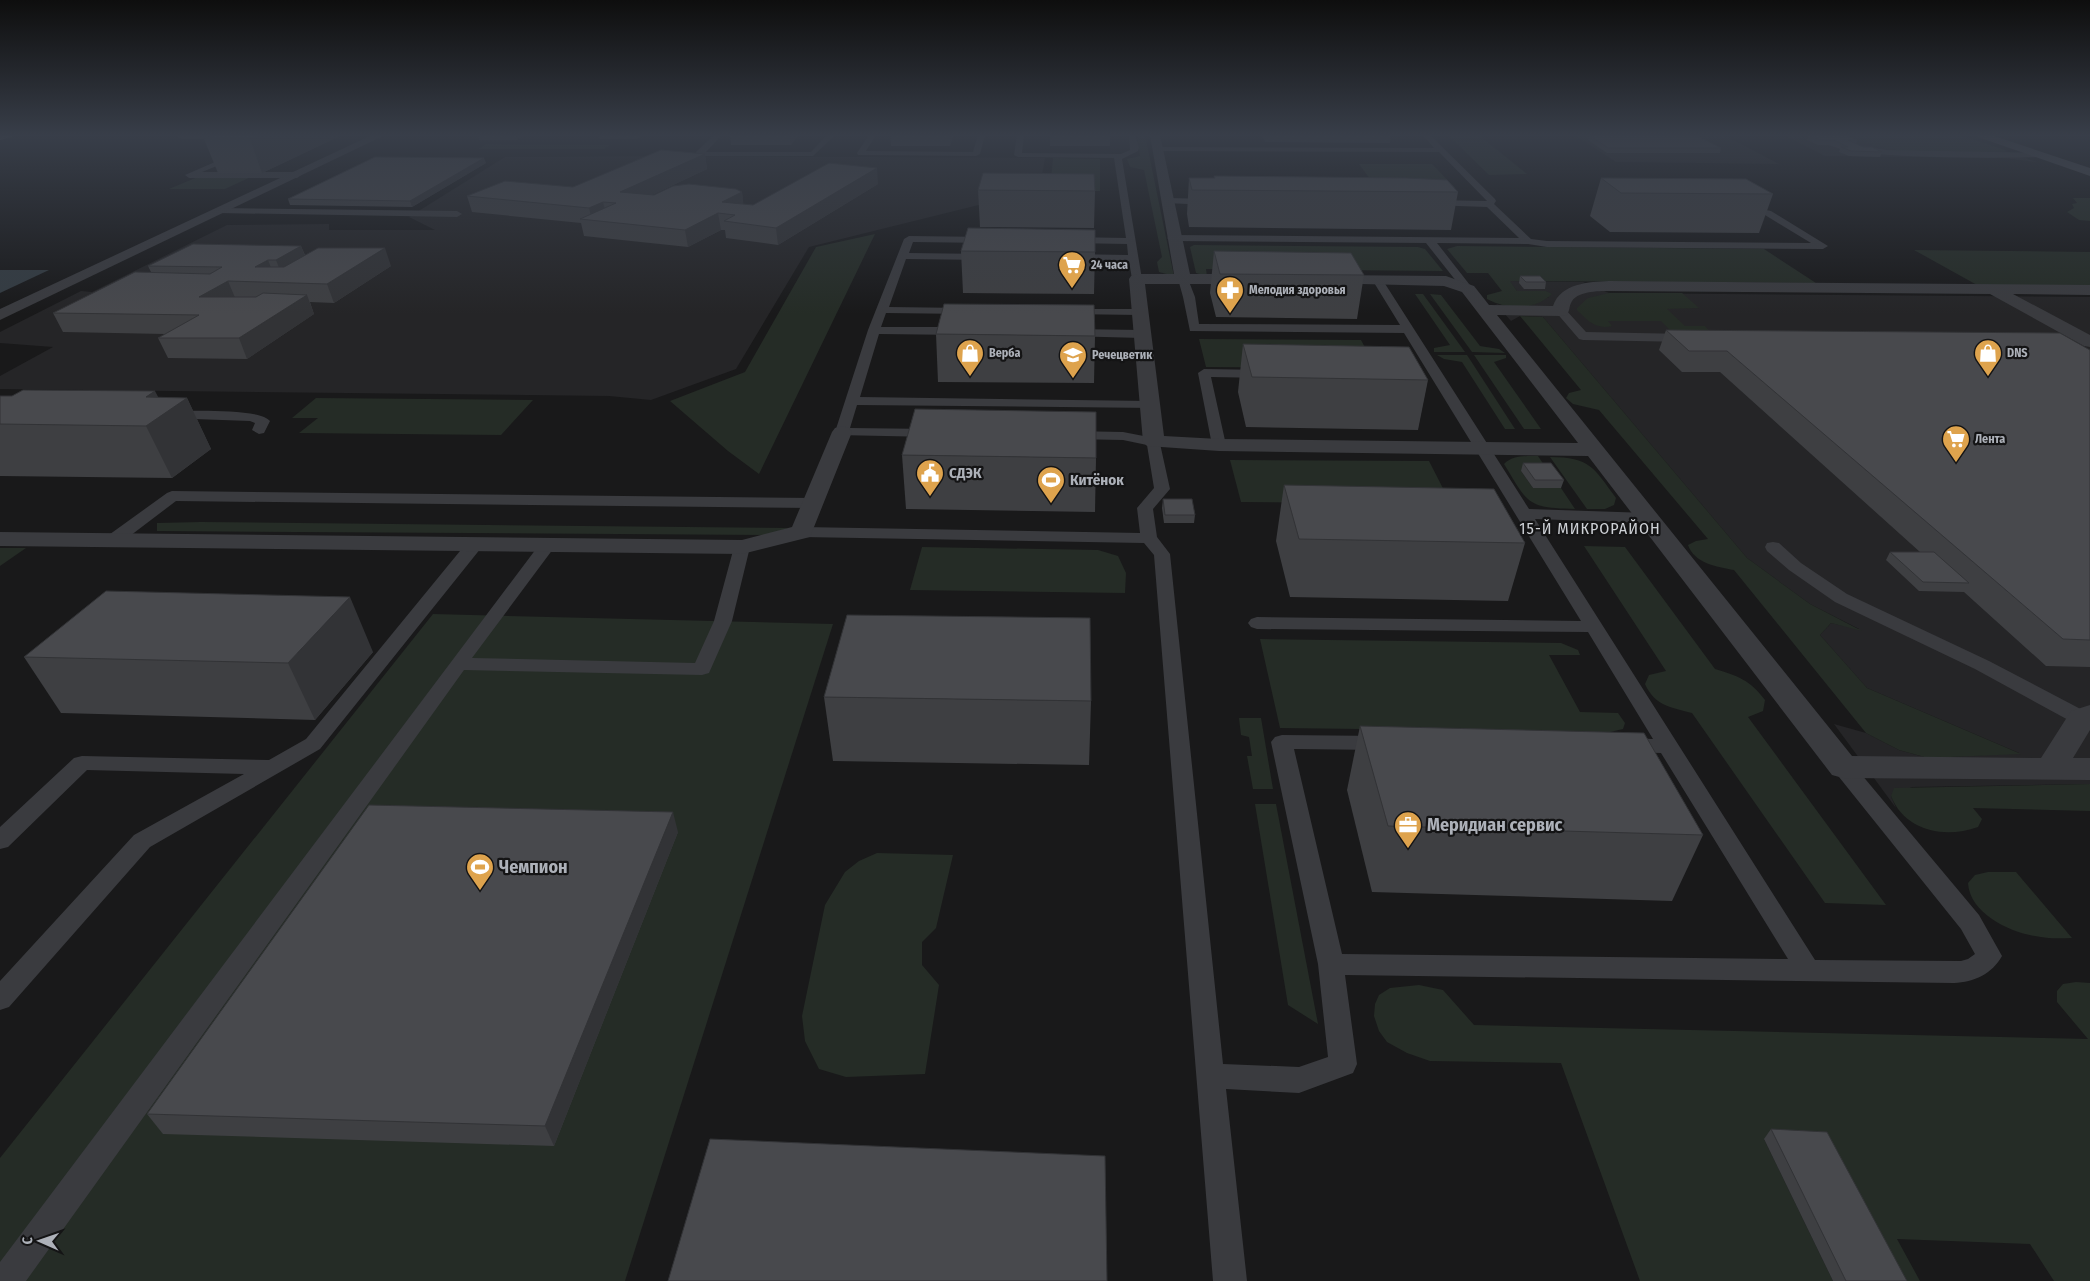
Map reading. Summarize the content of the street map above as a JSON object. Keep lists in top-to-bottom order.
{
  "districts": ["15-Й МИКРОРАЙОН"],
  "places": {
    "supermarket": ["24 часа", "Лента"],
    "pharmacy": ["Мелодия здоровья"],
    "shop": ["Верба", "DNS"],
    "school or university": ["Речецветик"],
    "public building": ["СДЭК"],
    "sports": ["Китёнок", "Чемпион"],
    "office": ["Меридиан сервис"]
  },
  "north": "left"
}
